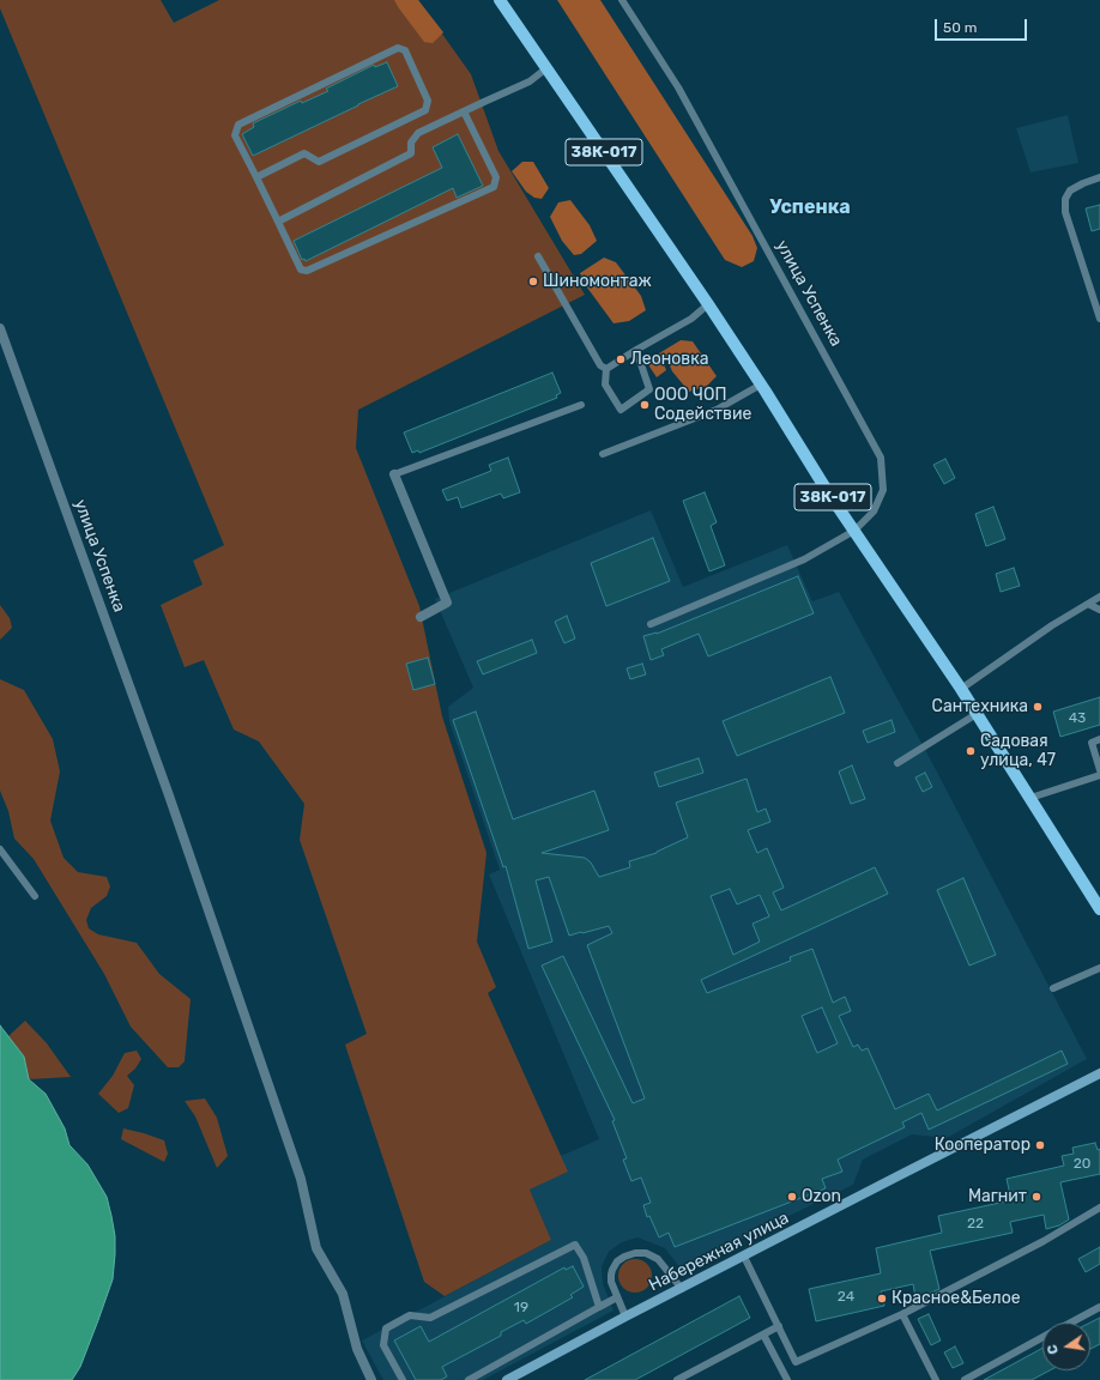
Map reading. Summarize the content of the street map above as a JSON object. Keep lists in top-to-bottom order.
{
  "streets": {
    "main road": ["38К-017", "Набережная улица"],
    "street": ["улица Успенка"]
  },
  "crossings": [
    ["38К-017", "улица Успенка"]
  ],
  "districts": ["Успенка"],
  "places": [
    "Шиномонтаж",
    "Леоновка",
    "ООО ЧОП Содействие",
    "Сантехника",
    "Садовая улица, 47",
    "Кооператор",
    "Ozon",
    "Магнит",
    "Красное&Белое"
  ],
  "house_numbers": [
    "43",
    "20",
    "22",
    "24",
    "19"
  ],
  "scale_bar": "50 m",
  "north": "left"
}
